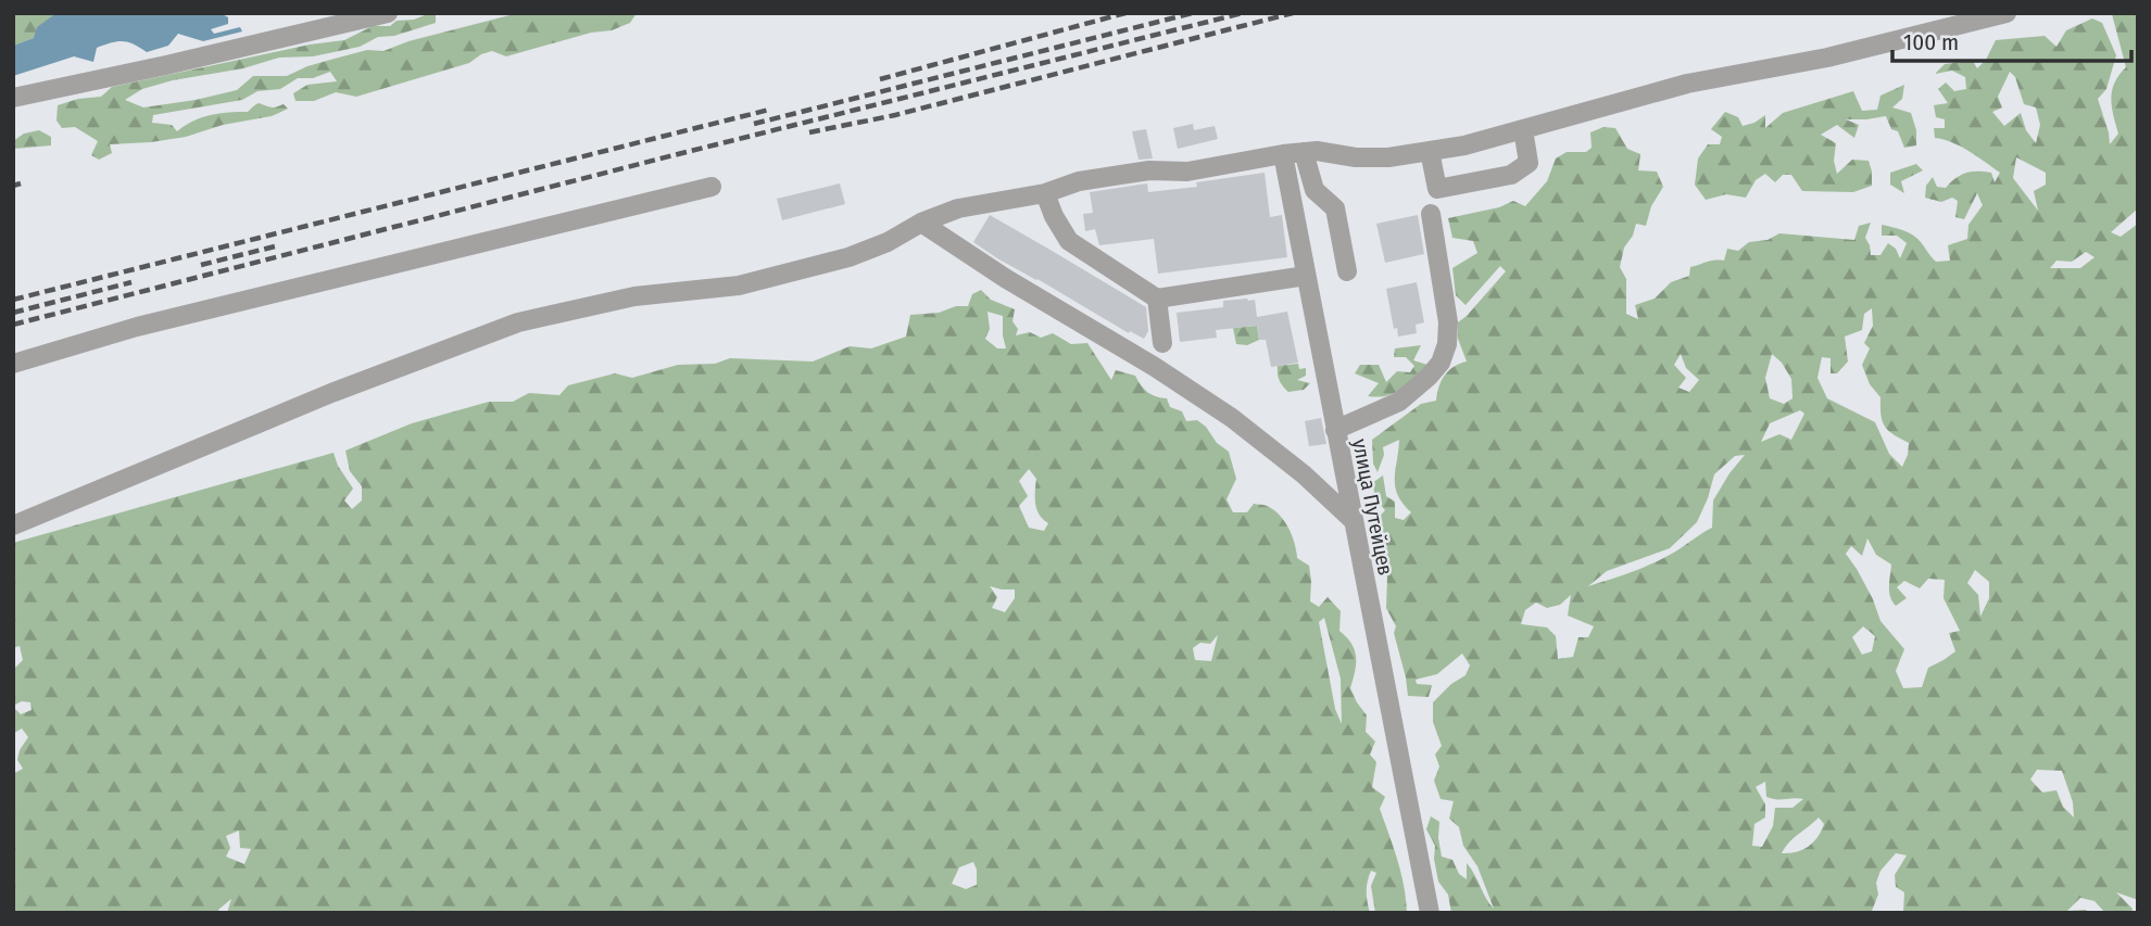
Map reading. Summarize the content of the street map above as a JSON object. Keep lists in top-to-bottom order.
{
  "streets": {
    "street": ["улица Путейцев"]
  },
  "scale_bar": "100 m"
}
